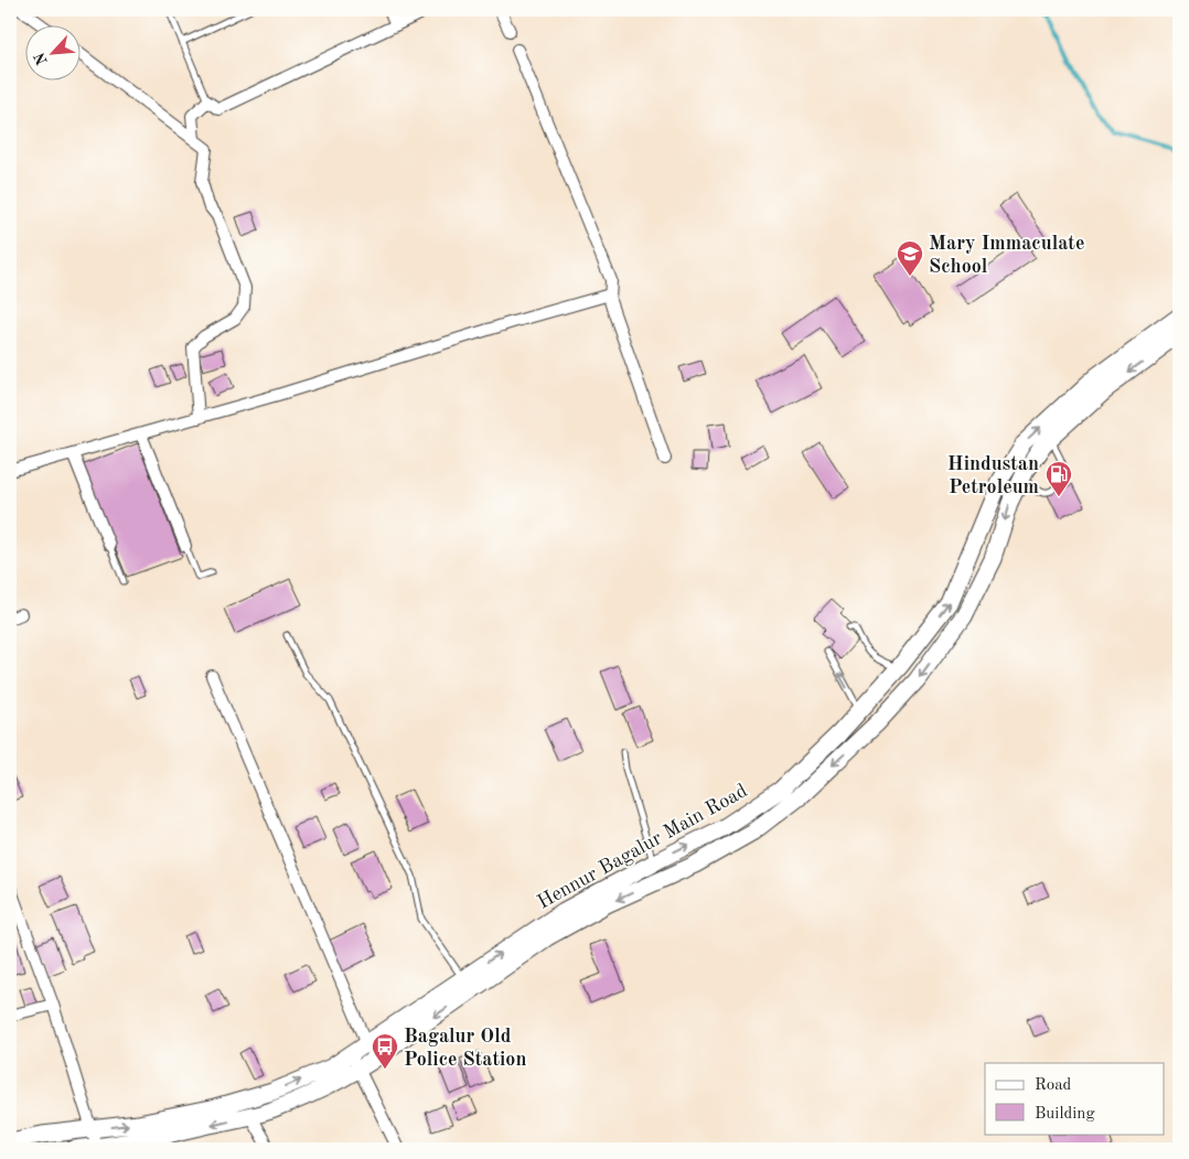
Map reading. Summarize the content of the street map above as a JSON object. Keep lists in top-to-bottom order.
{
  "streets": {
    "main road": ["Hennur Bagalur Main Road"]
  },
  "places": {
    "school or university": ["Mary Immaculate School"],
    "fuel station": ["Hindustan Petroleum"],
    "bus stop": ["Bagalur Old Police Station"]
  },
  "legend": ["Road", "Building"],
  "north": "bottom left"
}
